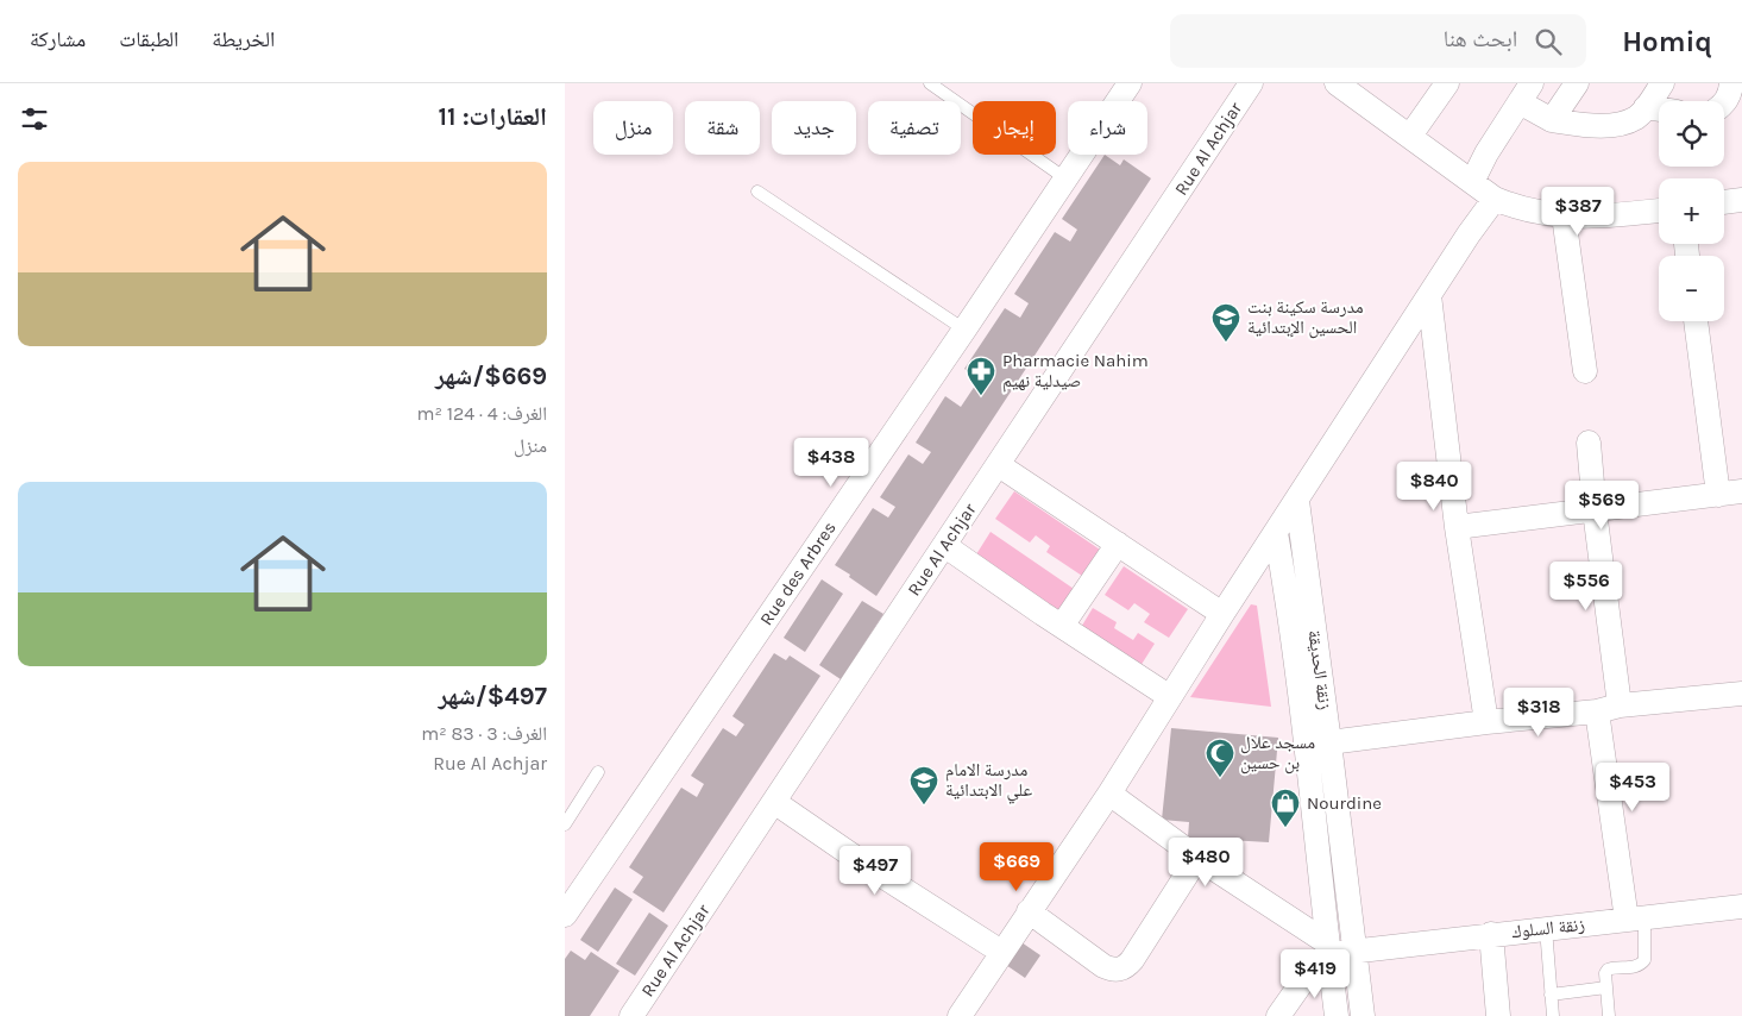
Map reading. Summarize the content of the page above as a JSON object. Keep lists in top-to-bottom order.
{
  "streets": {
    "street": [
      "Rue Al Achjar",
      "Rue des Arbres",
      "زنقة الحديقة",
      "زنقة السلوك"
    ]
  },
  "crossings": [
    ["زنقة الحديقة", "زنقة السلوك"]
  ],
  "places": {
    "school or university": ["مدرسة سكينة بنت الحسين الإبتدائية", "مدرسة الامام علي الابتدائية"],
    "pharmacy": ["Pharmacie Nahim صيدلية نهيم"],
    "mosque": ["مسجد علال بن حسين"],
    "shop": ["Nourdine"]
  },
  "page": {
    "header": "Homiq",
    "search": "ابحث هنا",
    "nav": ["الخريطة", "الطبقات", "مشاركة"],
    "heading": "العقارات: 11",
    "map_buttons": ["+", "−"],
    "chip": [
      "شراء",
      "إيجار",
      "تصفية",
      "جديد",
      "شقة",
      "منزل"
    ],
    "list": [
      {
        "name": "$669/شهر",
        "note": "الغرف: 4 · 124 m² · منزل"
      },
      {
        "name": "$497/شهر",
        "note": "الغرف: 3 · 83 m² · Rue Al Achjar"
      }
    ],
    "price": [
      "$387",
      "$438",
      "$840",
      "$569",
      "$556",
      "$318",
      "$453",
      "$480",
      "$669",
      "$497",
      "$419"
    ]
  }
}
